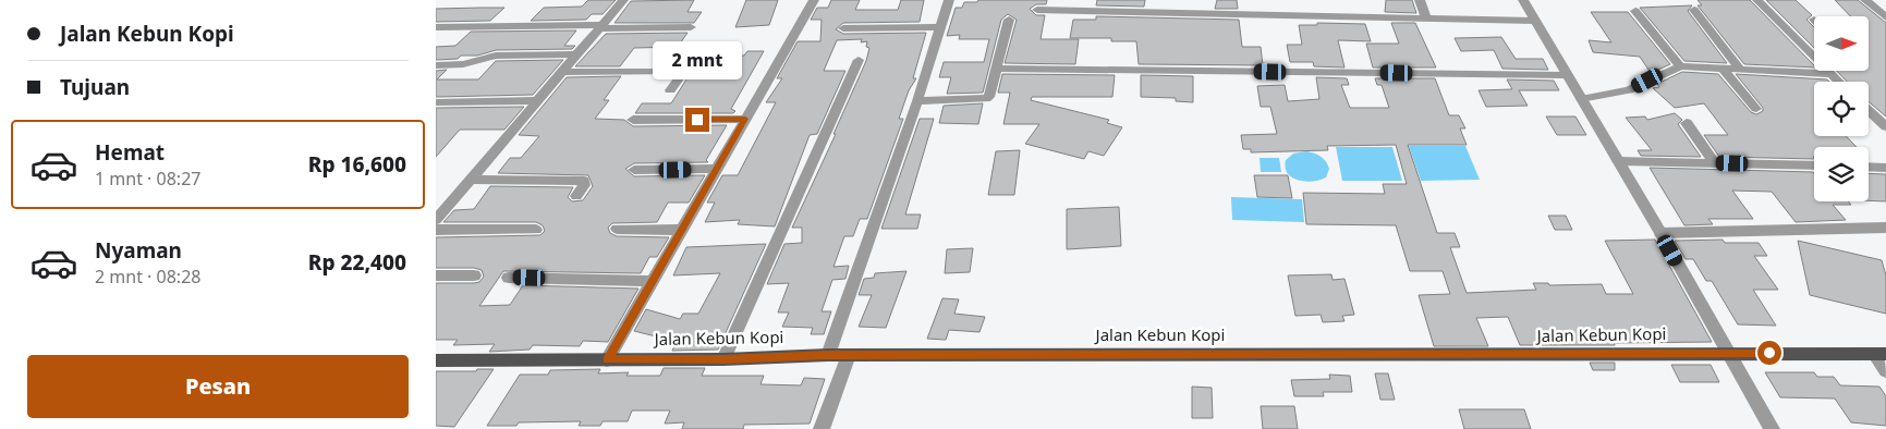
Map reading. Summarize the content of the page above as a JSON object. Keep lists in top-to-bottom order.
{
  "streets": {
    "main road": ["Jalan Kebun Kopi"]
  },
  "north": "right",
  "page": {
    "banner": ["Jalan Kebun Kopi", "Tujuan"],
    "bubble": "2 mnt",
    "list": [
      {
        "name": "Hemat",
        "note": "1 mnt · 08:27",
        "value": "Rp 16,600"
      },
      {
        "name": "Nyaman",
        "note": "2 mnt · 08:28",
        "value": "Rp 22,400"
      }
    ],
    "buttons": "Pesan"
  }
}
